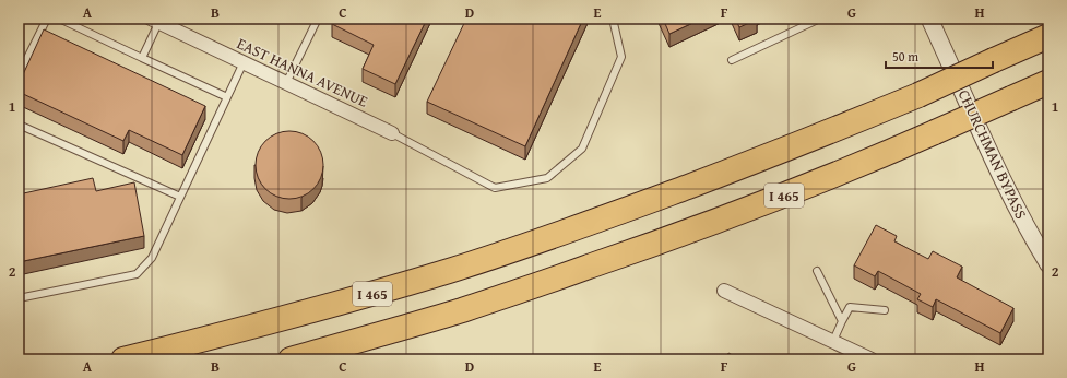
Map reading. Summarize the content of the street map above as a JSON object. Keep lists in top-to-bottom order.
{
  "streets": {
    "highway": ["I 465"],
    "street": ["EAST HANNA AVENUE", "CHURCHMAN BYPASS"]
  },
  "scale_bar": "50 m",
  "grid": {
    "columns": [
      "A",
      "B",
      "C",
      "D",
      "E",
      "F",
      "G",
      "H"
    ],
    "rows": ["1", "2"]
  }
}
